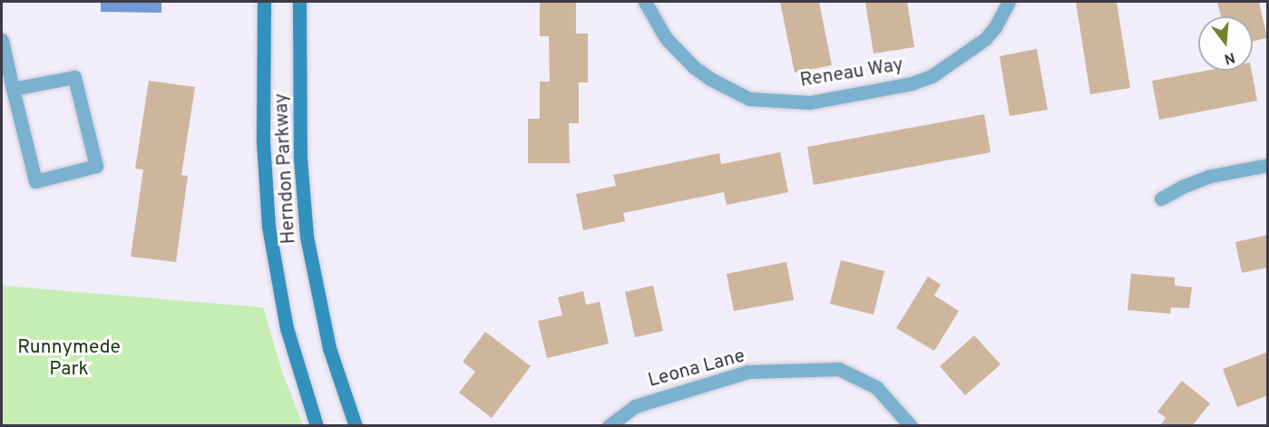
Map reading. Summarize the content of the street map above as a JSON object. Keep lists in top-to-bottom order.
{
  "streets": {
    "main road": ["Herndon Parkway"],
    "street": ["Reneau Way", "Leona Lane"]
  },
  "parks": ["Runnymede Park"],
  "north": "bottom"
}
